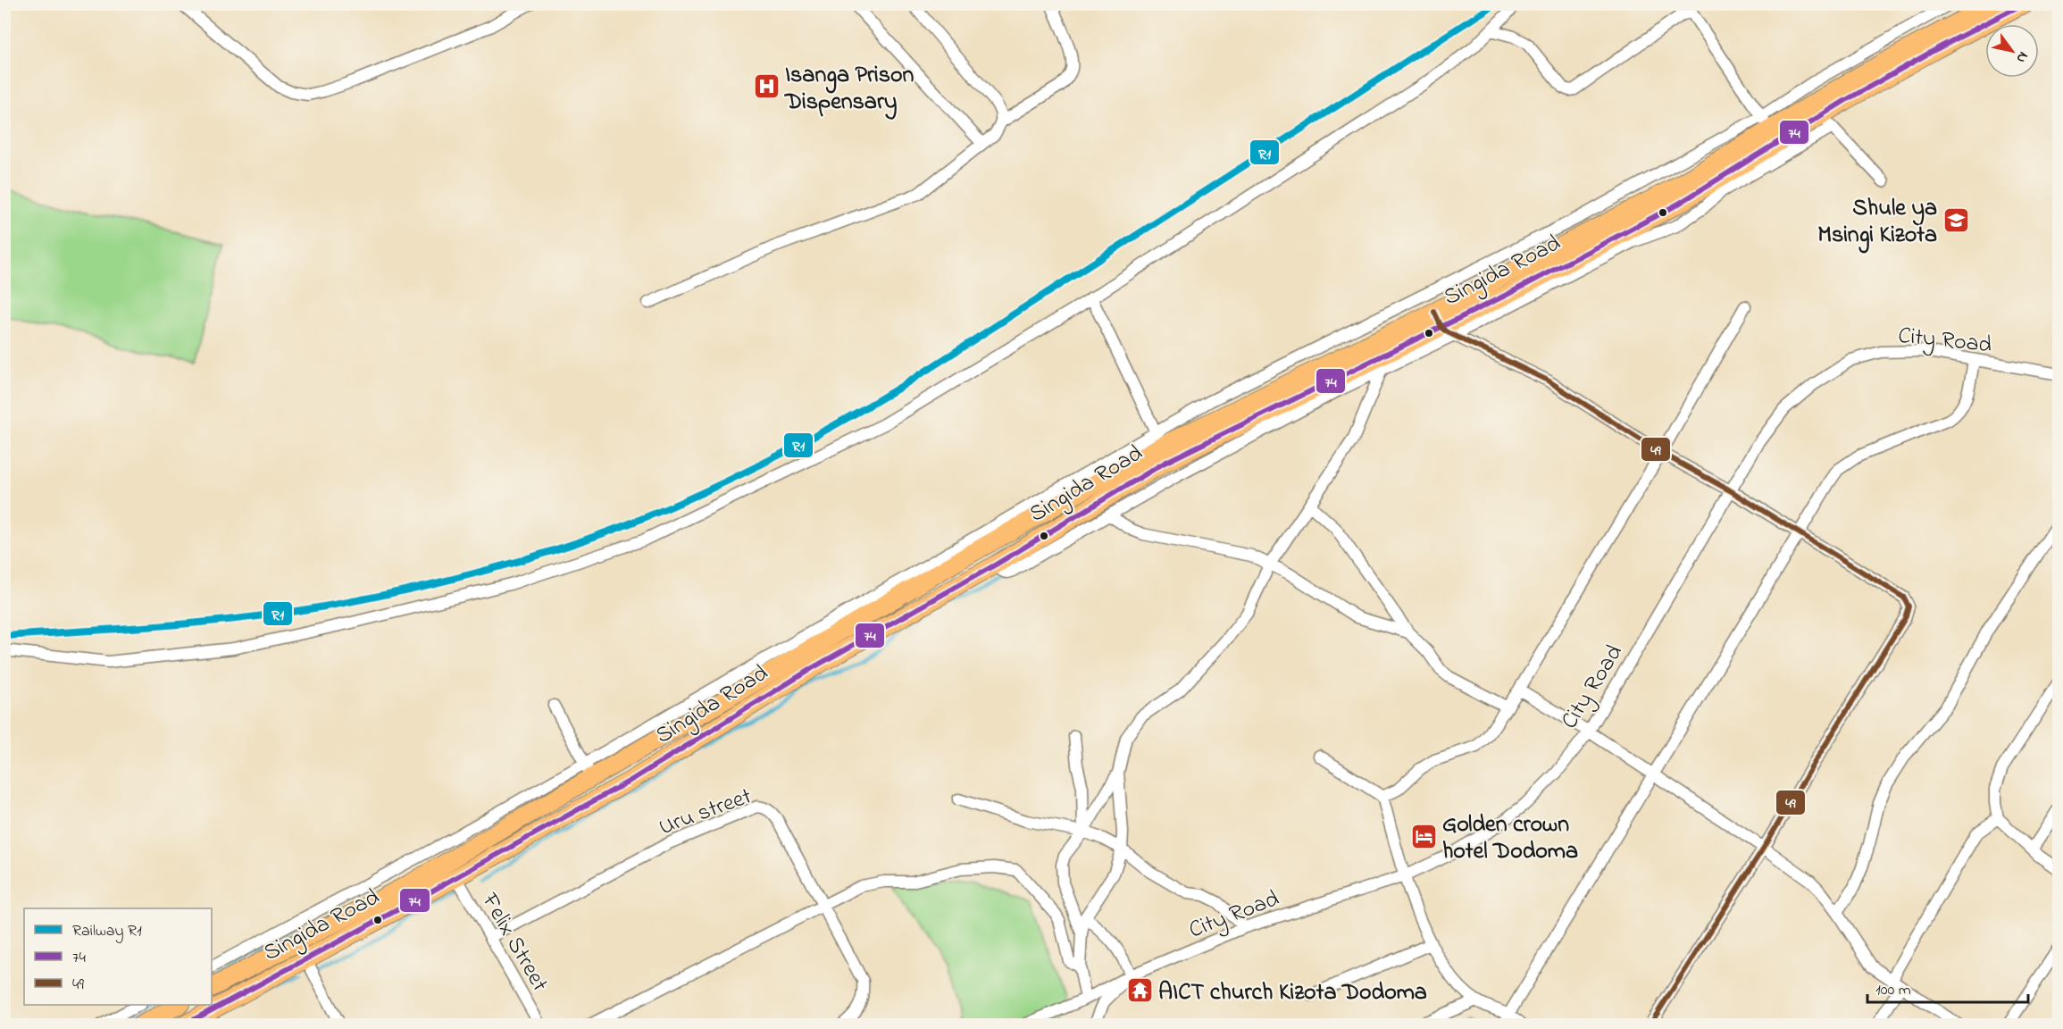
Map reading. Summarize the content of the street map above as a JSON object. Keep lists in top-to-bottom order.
{
  "streets": {
    "highway": ["Singida Road"],
    "street": ["City Road", "Uru street", "Felix Street"]
  },
  "crossings": [
    ["Singida Road", "Felix Street"],
    ["Uru street", "Felix Street"]
  ],
  "places": {
    "hospital": ["Isanga Prison Dispensary"],
    "school or university": ["Shule ya Msingi Kizota"],
    "hotel": ["Golden crown hotel Dodoma"],
    "temple": ["AICT church Kizota Dodoma"]
  },
  "lines": ["rail line R1", "transit line 74", "transit line 49"],
  "legend": ["Railway R1", "74", "49"],
  "scale_bar": "100 m",
  "north": "bottom right"
}
